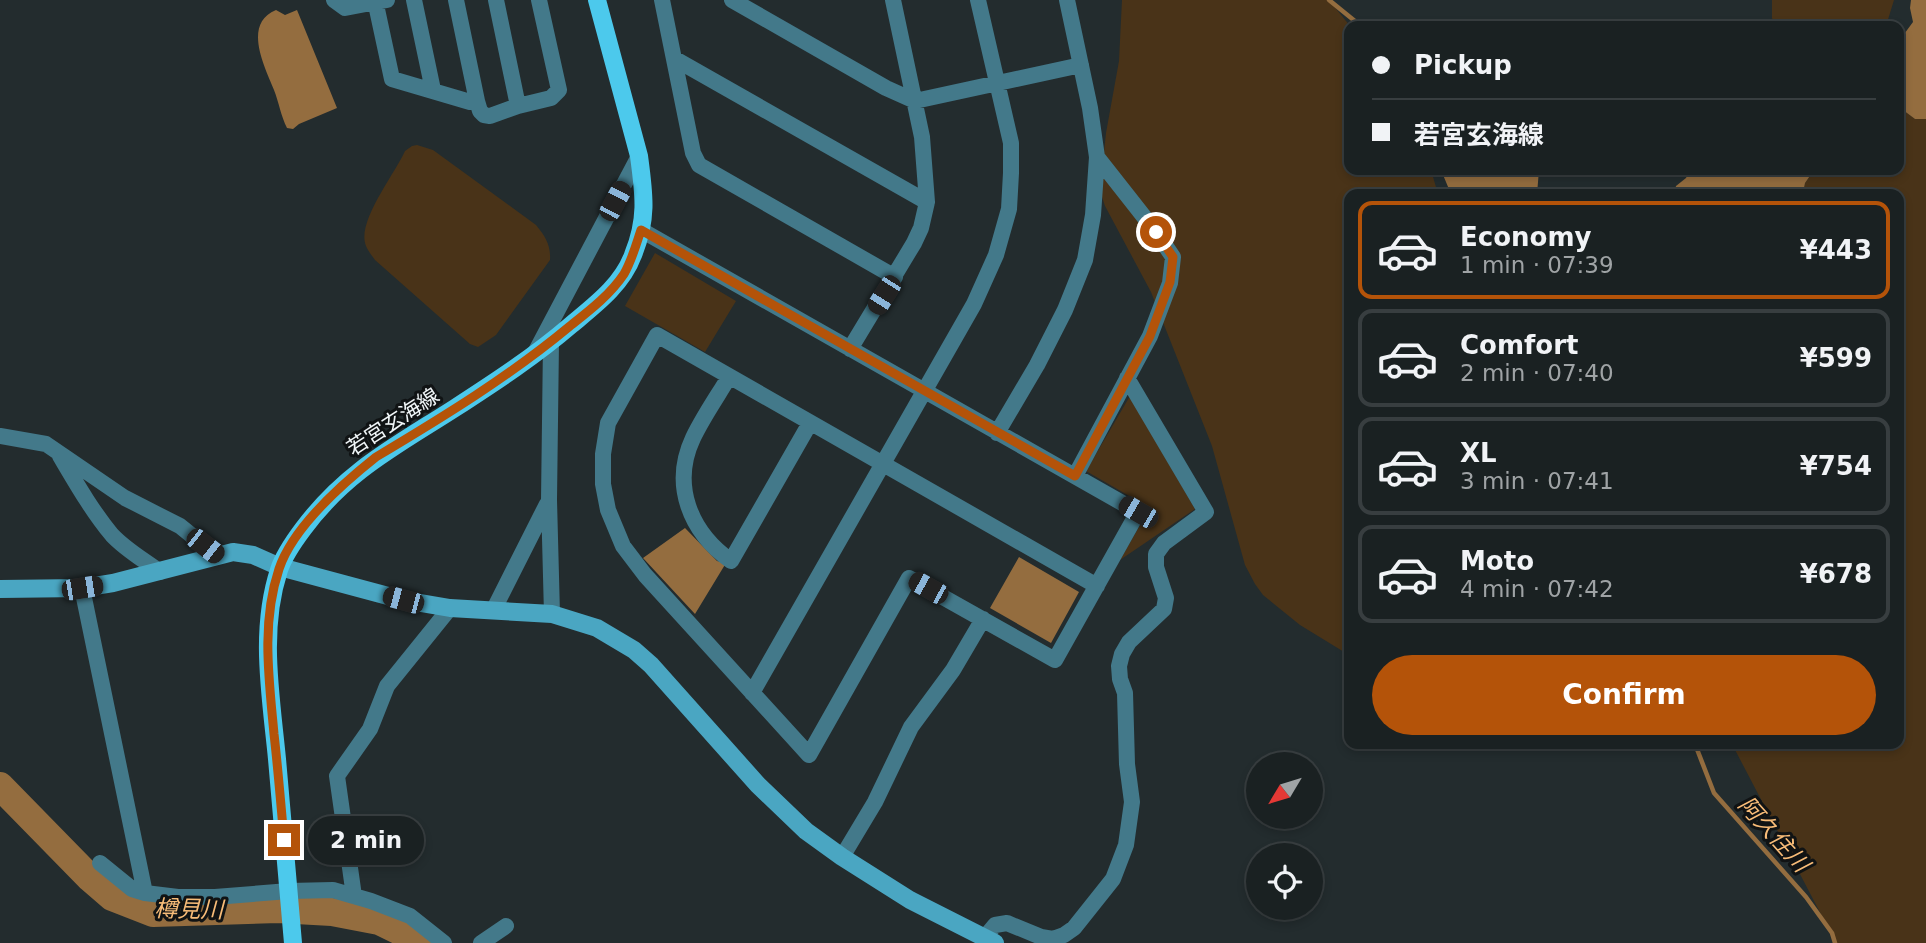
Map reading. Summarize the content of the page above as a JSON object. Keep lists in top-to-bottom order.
{
  "streets": {
    "main road": ["若宮玄海線"]
  },
  "water": ["阿久住川", "樽見川"],
  "north": "bottom left",
  "page": {
    "banner": ["Pickup", "若宮玄海線"],
    "list": [
      {
        "name": "Economy",
        "note": "1 min · 07:39",
        "value": "¥443"
      },
      {
        "name": "Comfort",
        "note": "2 min · 07:40",
        "value": "¥599"
      },
      {
        "name": "XL",
        "note": "3 min · 07:41",
        "value": "¥754"
      },
      {
        "name": "Moto",
        "note": "4 min · 07:42",
        "value": "¥678"
      }
    ],
    "buttons": "Confirm",
    "bubble": "2 min"
  }
}
